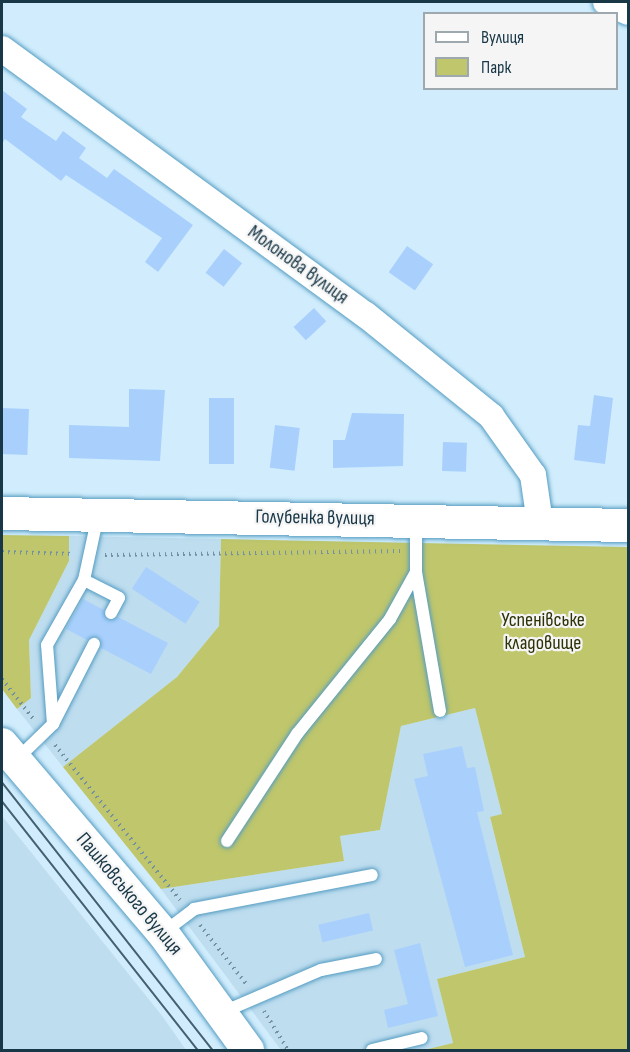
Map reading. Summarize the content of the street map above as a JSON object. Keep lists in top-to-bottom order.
{
  "streets": {
    "highway": ["Голубенка вулиця"],
    "street": ["Молонова вулиця", "Пашковського вулиця"]
  },
  "crossings": [
    ["Молонова вулиця", "Голубенка вулиця"]
  ],
  "parks": ["Успенівське кладовище"],
  "legend": ["Вулиця", "Парк"]
}
